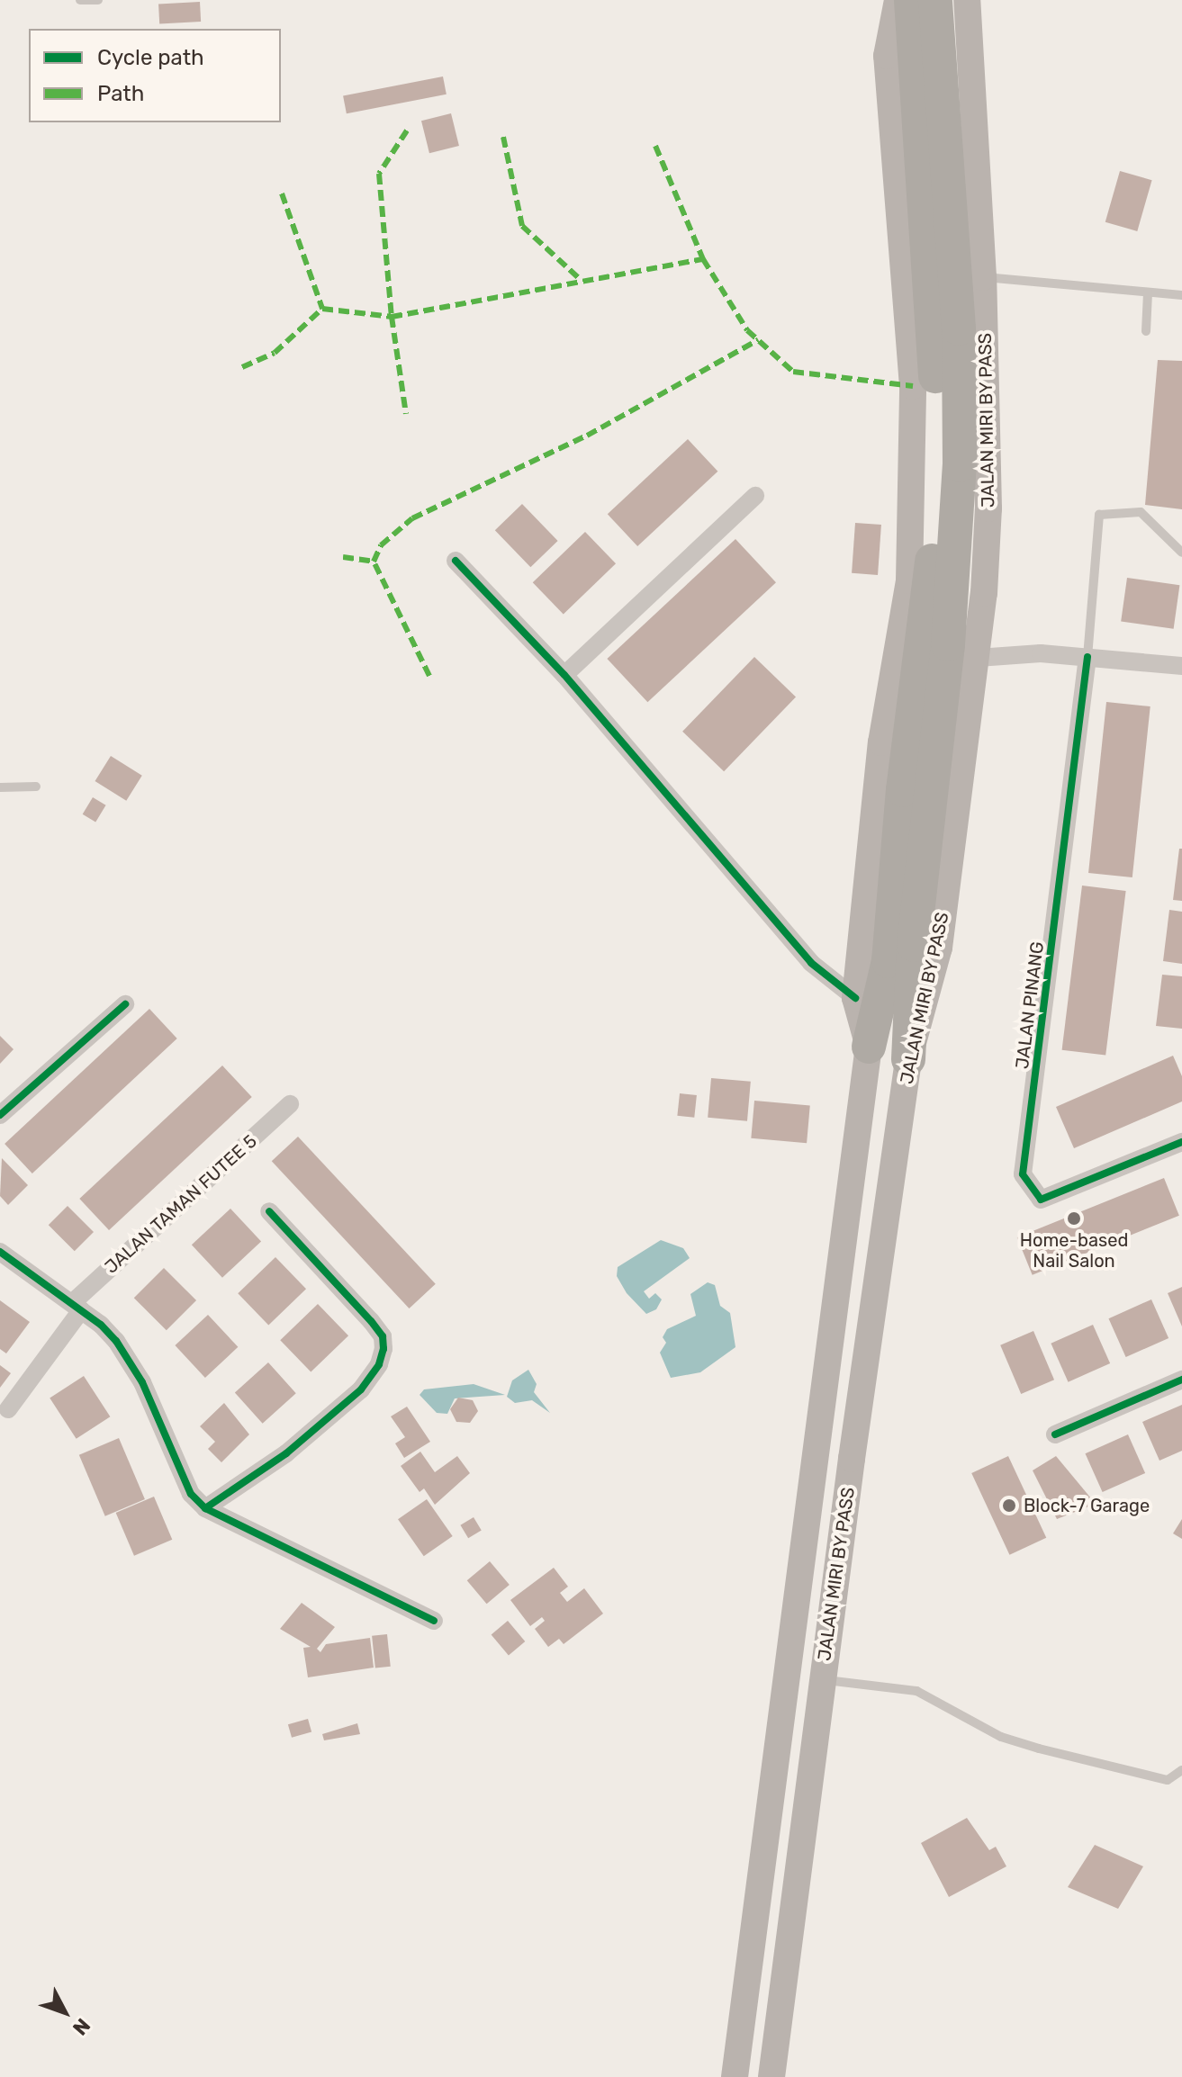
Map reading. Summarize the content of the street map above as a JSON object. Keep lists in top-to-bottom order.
{
  "streets": {
    "main road": ["JALAN MIRI BY PASS"],
    "street": ["JALAN PINANG", "JALAN TAMAN FUTEE 5"]
  },
  "places": ["Home-based Nail Salon", "Block-7 Garage"],
  "legend": ["Cycle path", "Path"],
  "north": "bottom right"
}
